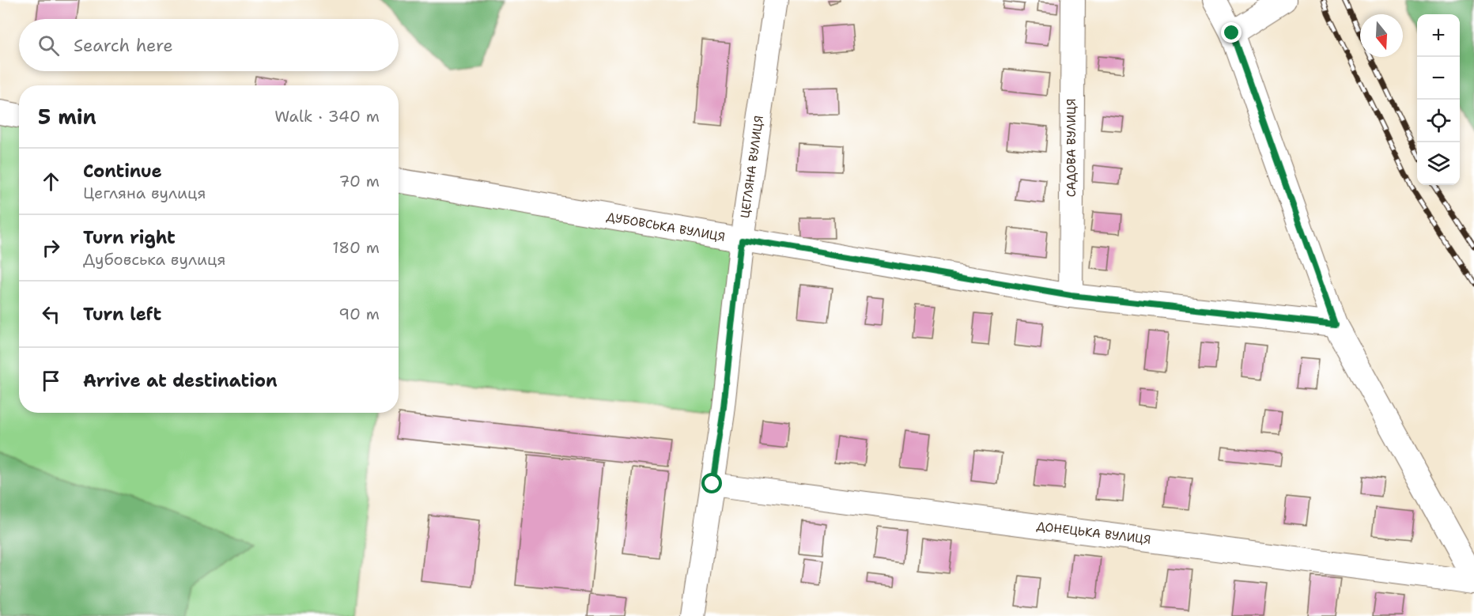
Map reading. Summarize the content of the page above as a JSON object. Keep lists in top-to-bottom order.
{
  "streets": {
    "street": [
      "САДОВА ВУЛИЦЯ",
      "ЦЕГЛЯНА ВУЛИЦЯ",
      "ДУБОВСЬКА ВУЛИЦЯ",
      "ДОНЕЦЬКА ВУЛИЦЯ"
    ]
  },
  "crossings": [
    ["САДОВА ВУЛИЦЯ", "ДУБОВСЬКА ВУЛИЦЯ"],
    ["ЦЕГЛЯНА ВУЛИЦЯ", "ДУБОВСЬКА ВУЛИЦЯ"],
    ["ЦЕГЛЯНА ВУЛИЦЯ", "ДОНЕЦЬКА ВУЛИЦЯ"]
  ],
  "north": "bottom",
  "page": {
    "map_buttons": ["+", "−"],
    "search": "Search here",
    "heading": ["5 min", "Walk · 340 m"],
    "list": [
      ["Continue", "Цегляна вулиця", "70 m"],
      ["Turn right", "Дубовська вулиця", "180 m"],
      ["Turn left", "90 m"],
      "Arrive at destination"
    ]
  }
}
